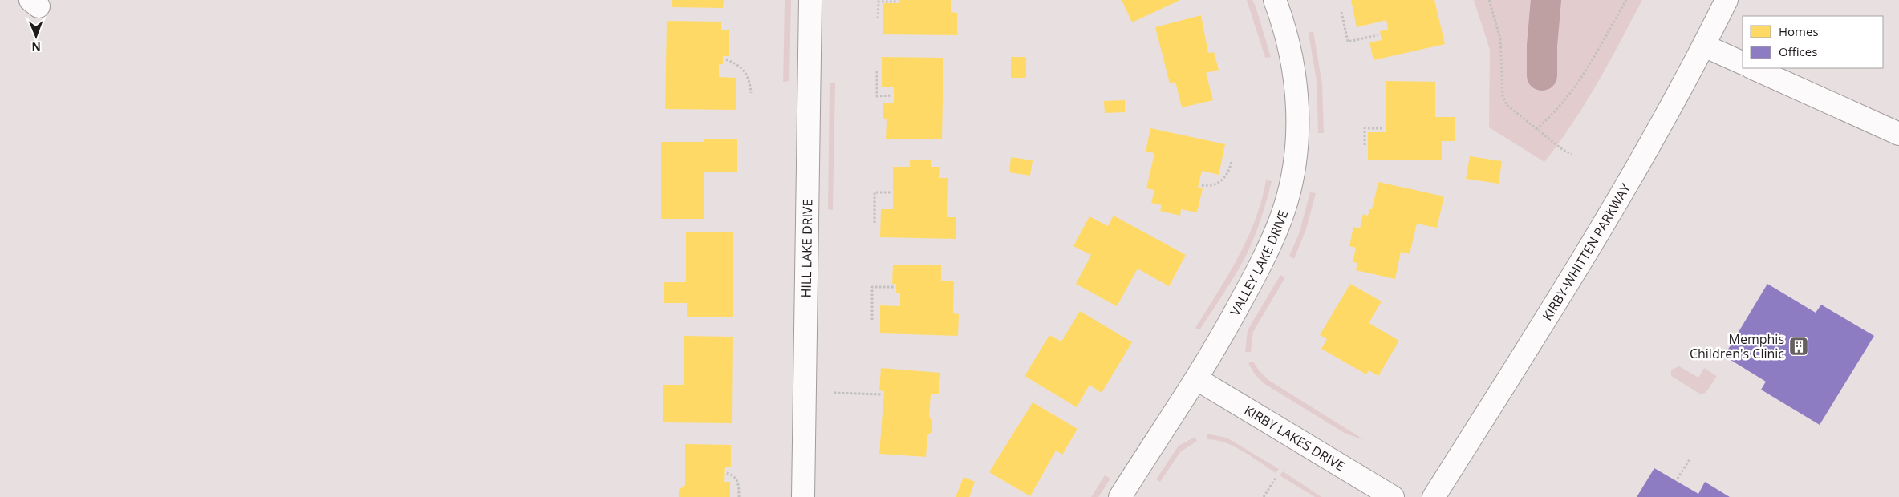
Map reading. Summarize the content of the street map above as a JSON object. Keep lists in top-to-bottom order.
{
  "streets": {
    "street": [
      "HILL LAKE DRIVE",
      "KIRBY-WHITTEN PARKWAY",
      "VALLEY LAKE DRIVE",
      "KIRBY LAKES DRIVE"
    ]
  },
  "crossings": [
    ["VALLEY LAKE DRIVE", "KIRBY LAKES DRIVE"]
  ],
  "places": {
    "building": ["Memphis Children's Clinic"]
  },
  "legend": ["Homes", "Offices"],
  "north": "bottom"
}
